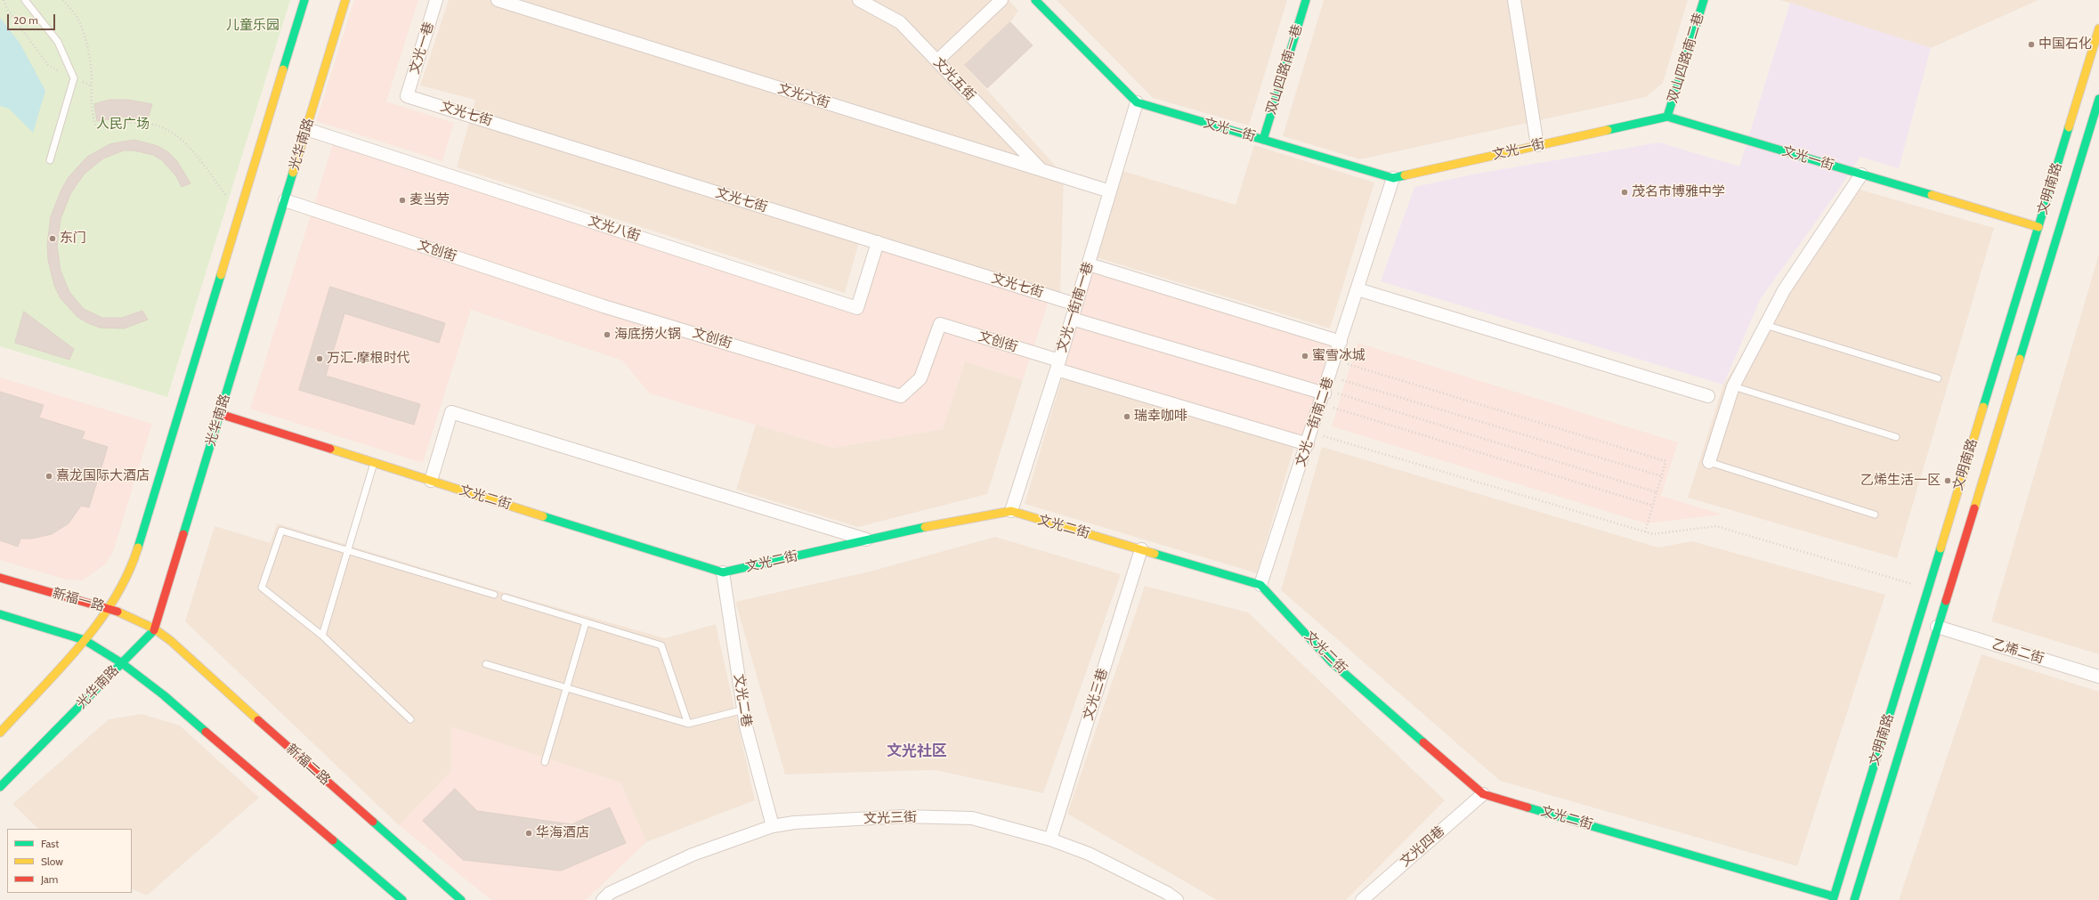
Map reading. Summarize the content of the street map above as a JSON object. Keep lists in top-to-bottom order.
{
  "streets": {
    "main road": [
      "双山四路南二巷",
      "双山四路南一巷",
      "文光一街",
      "光华南路",
      "文明南路",
      "文光二街",
      "新福一路",
      "新福二路"
    ],
    "street": [
      "文光一巷",
      "文光五街",
      "文光六街",
      "文光七街",
      "文光八街",
      "文创街",
      "文光一街南一巷",
      "文光一街南二巷",
      "乙烯二街",
      "文光三巷",
      "文光二巷",
      "文光三街",
      "文光四巷"
    ]
  },
  "crossings": [
    ["文光一巷", "文光七街"],
    ["双山四路南二巷", "文光一街"],
    ["双山四路南一巷", "文光一街"],
    ["文光五街", "文光六街"],
    ["文光六街", "文光一街南一巷"],
    ["文光七街", "文光八街"],
    ["文光七街", "文光一街南一巷"],
    ["文光一街", "文明南路"],
    ["文光一街", "文光一街南一巷"],
    ["文光一街", "文光一街南二巷"],
    ["光华南路", "文光八街"],
    ["光华南路", "文创街"],
    ["光华南路", "文光二街"],
    ["光华南路", "新福一路"],
    ["光华南路", "新福二路"],
    ["文明南路", "文光二街"],
    ["文明南路", "乙烯二街"],
    ["文创街", "文光一街南一巷"],
    ["文光一街南一巷", "文光二街"],
    ["文光一街南二巷", "文光二街"],
    ["文光二街", "文光三巷"],
    ["文光二街", "文光二巷"],
    ["文光二街", "文光四巷"],
    ["新福一路", "新福二路"],
    ["文光三巷", "文光三街"],
    ["文光二巷", "文光三街"]
  ],
  "districts": ["文光社区"],
  "parks": ["儿童乐园", "人民广场"],
  "places": [
    "中国石化",
    "茂名市博雅中学",
    "麦当劳",
    "东门",
    "海底捞火锅",
    "蜜雪冰城",
    "万汇·摩根时代",
    "瑞幸咖啡",
    "熹龙国际大酒店",
    "乙烯生活一区",
    "华海酒店"
  ],
  "legend": ["Fast", "Slow", "Jam"],
  "scale_bar": "20 m"
}
